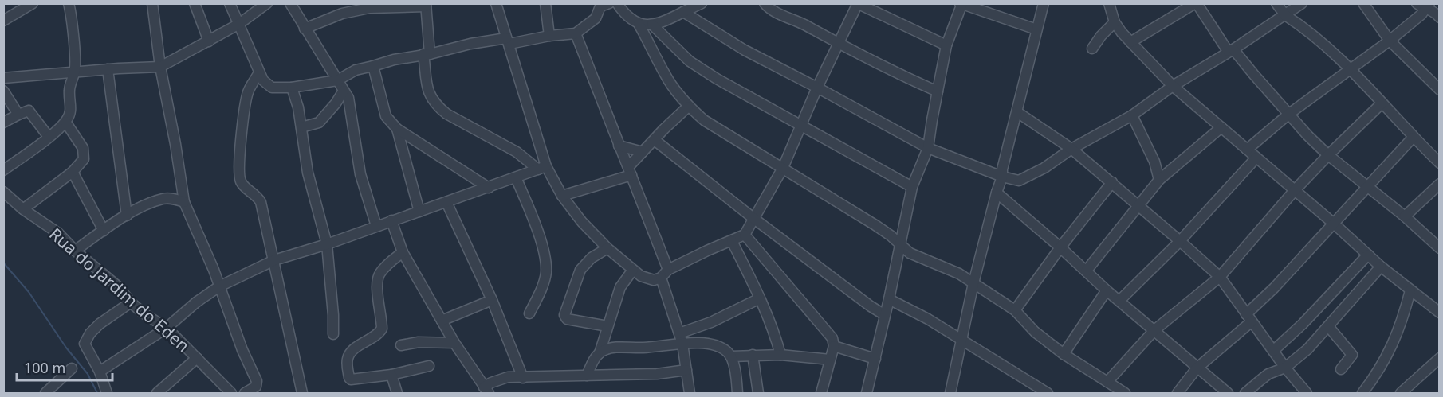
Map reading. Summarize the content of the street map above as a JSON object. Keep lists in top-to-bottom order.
{
  "streets": {
    "street": ["Rua do Jardim do Eden"]
  },
  "scale_bar": "100 m"
}
